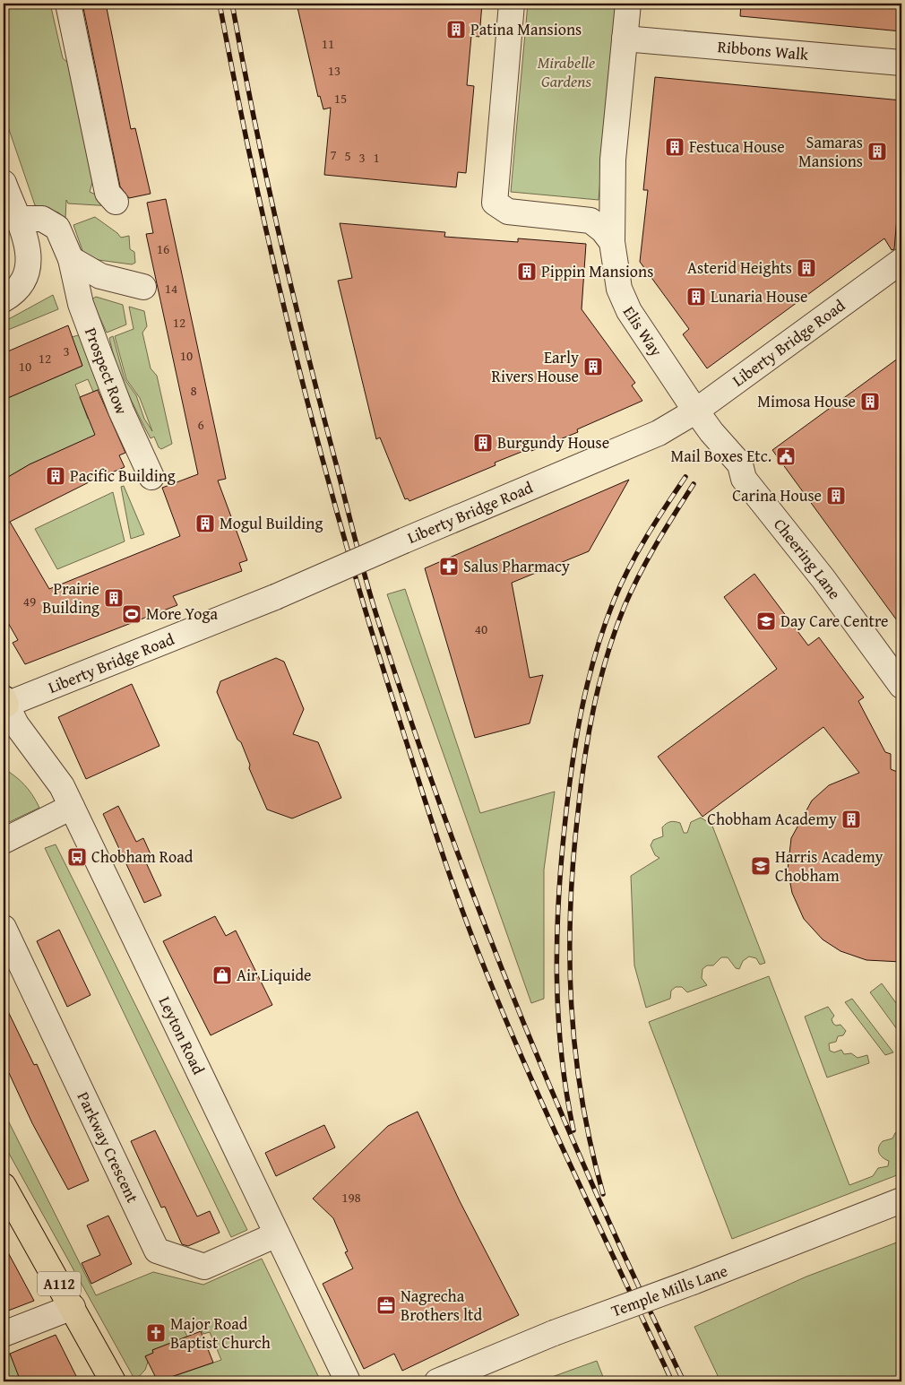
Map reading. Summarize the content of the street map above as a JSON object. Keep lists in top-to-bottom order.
{
  "streets": {
    "main road": ["A112"],
    "street": [
      "Ribbons Walk",
      "Elis Way",
      "Liberty Bridge Road",
      "Prospect Row",
      "Cheering Lane",
      "Leyton Road",
      "Parkway Crescent",
      "Temple Mills Lane"
    ]
  },
  "crossings": [
    ["Elis Way", "Liberty Bridge Road"],
    ["Elis Way", "Cheering Lane"],
    ["Liberty Bridge Road", "Cheering Lane"],
    ["Liberty Bridge Road", "Leyton Road"],
    ["Leyton Road", "Parkway Crescent"]
  ],
  "parks": ["Mirabelle Gardens"],
  "places": {
    "building": [
      "Patina Mansions",
      "Festuca House",
      "Samaras Mansions",
      "Asterid Heights",
      "Pippin Mansions",
      "Lunaria House",
      "Early Rivers House",
      "Mimosa House",
      "Burgundy House",
      "Pacific Building",
      "Carina House",
      "Mogul Building",
      "Prairie Building",
      "Chobham Academy"
    ],
    "public building": ["Mail Boxes Etc."],
    "pharmacy": ["Salus Pharmacy"],
    "sports": ["More Yoga"],
    "school or university": ["Day Care Centre", "Harris Academy Chobham"],
    "bus stop": ["Chobham Road"],
    "shop": ["Air Liquide"],
    "office": ["Nagrecha Brothers ltd"],
    "church": ["Major Road Baptist Church"]
  },
  "house_numbers": [
    "11",
    "13",
    "15",
    "7",
    "5",
    "3",
    "1",
    "16",
    "14",
    "12",
    "3",
    "10",
    "12",
    "10",
    "8",
    "6",
    "49",
    "40",
    "198"
  ]
}
